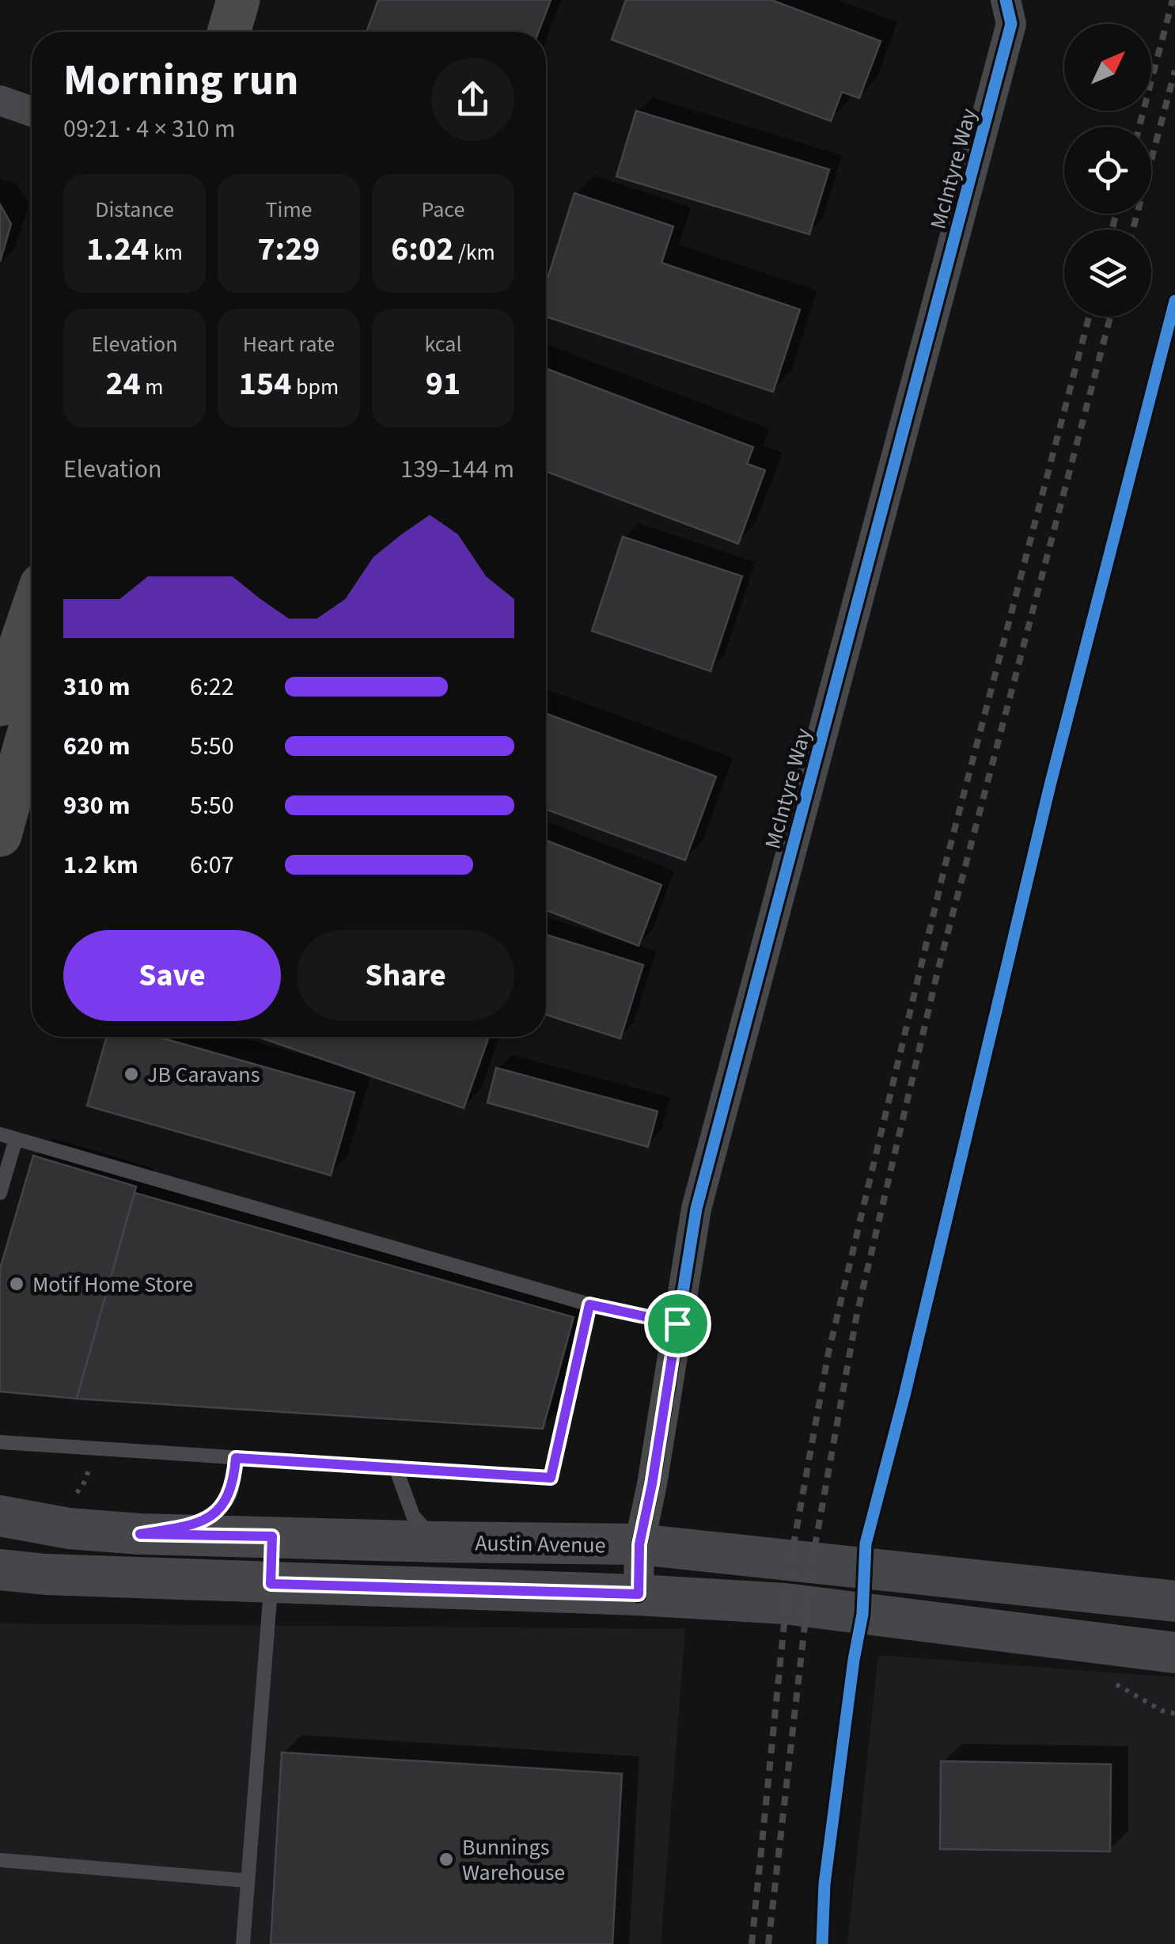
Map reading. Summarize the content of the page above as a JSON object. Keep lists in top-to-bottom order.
{
  "streets": {
    "main road": ["Austin Avenue"],
    "street": ["McIntyre Way"]
  },
  "crossings": [
    ["McIntyre Way", "Austin Avenue"]
  ],
  "places": ["JB Caravans", "Motif Home Store", "Bunnings Warehouse"],
  "north": "top right",
  "page": {
    "heading": ["Morning run", "09:21 · 4 × 310 m"],
    "stats": [
      ["Distance", "1.24 km"],
      ["Time", "7:29"],
      ["Pace", "6:02 /km"],
      ["Elevation", "24 m"],
      ["Heart rate", "154 bpm"],
      ["kcal", "91"]
    ],
    "chart": ["Elevation", "139–144 m"],
    "list": [
      {
        "name": "310 m",
        "note": "6:22"
      },
      {
        "name": "620 m",
        "note": "5:50"
      },
      {
        "name": "930 m",
        "note": "5:50"
      },
      {
        "name": "1.2 km",
        "note": "6:07"
      }
    ],
    "buttons": ["Save", "Share"]
  }
}
